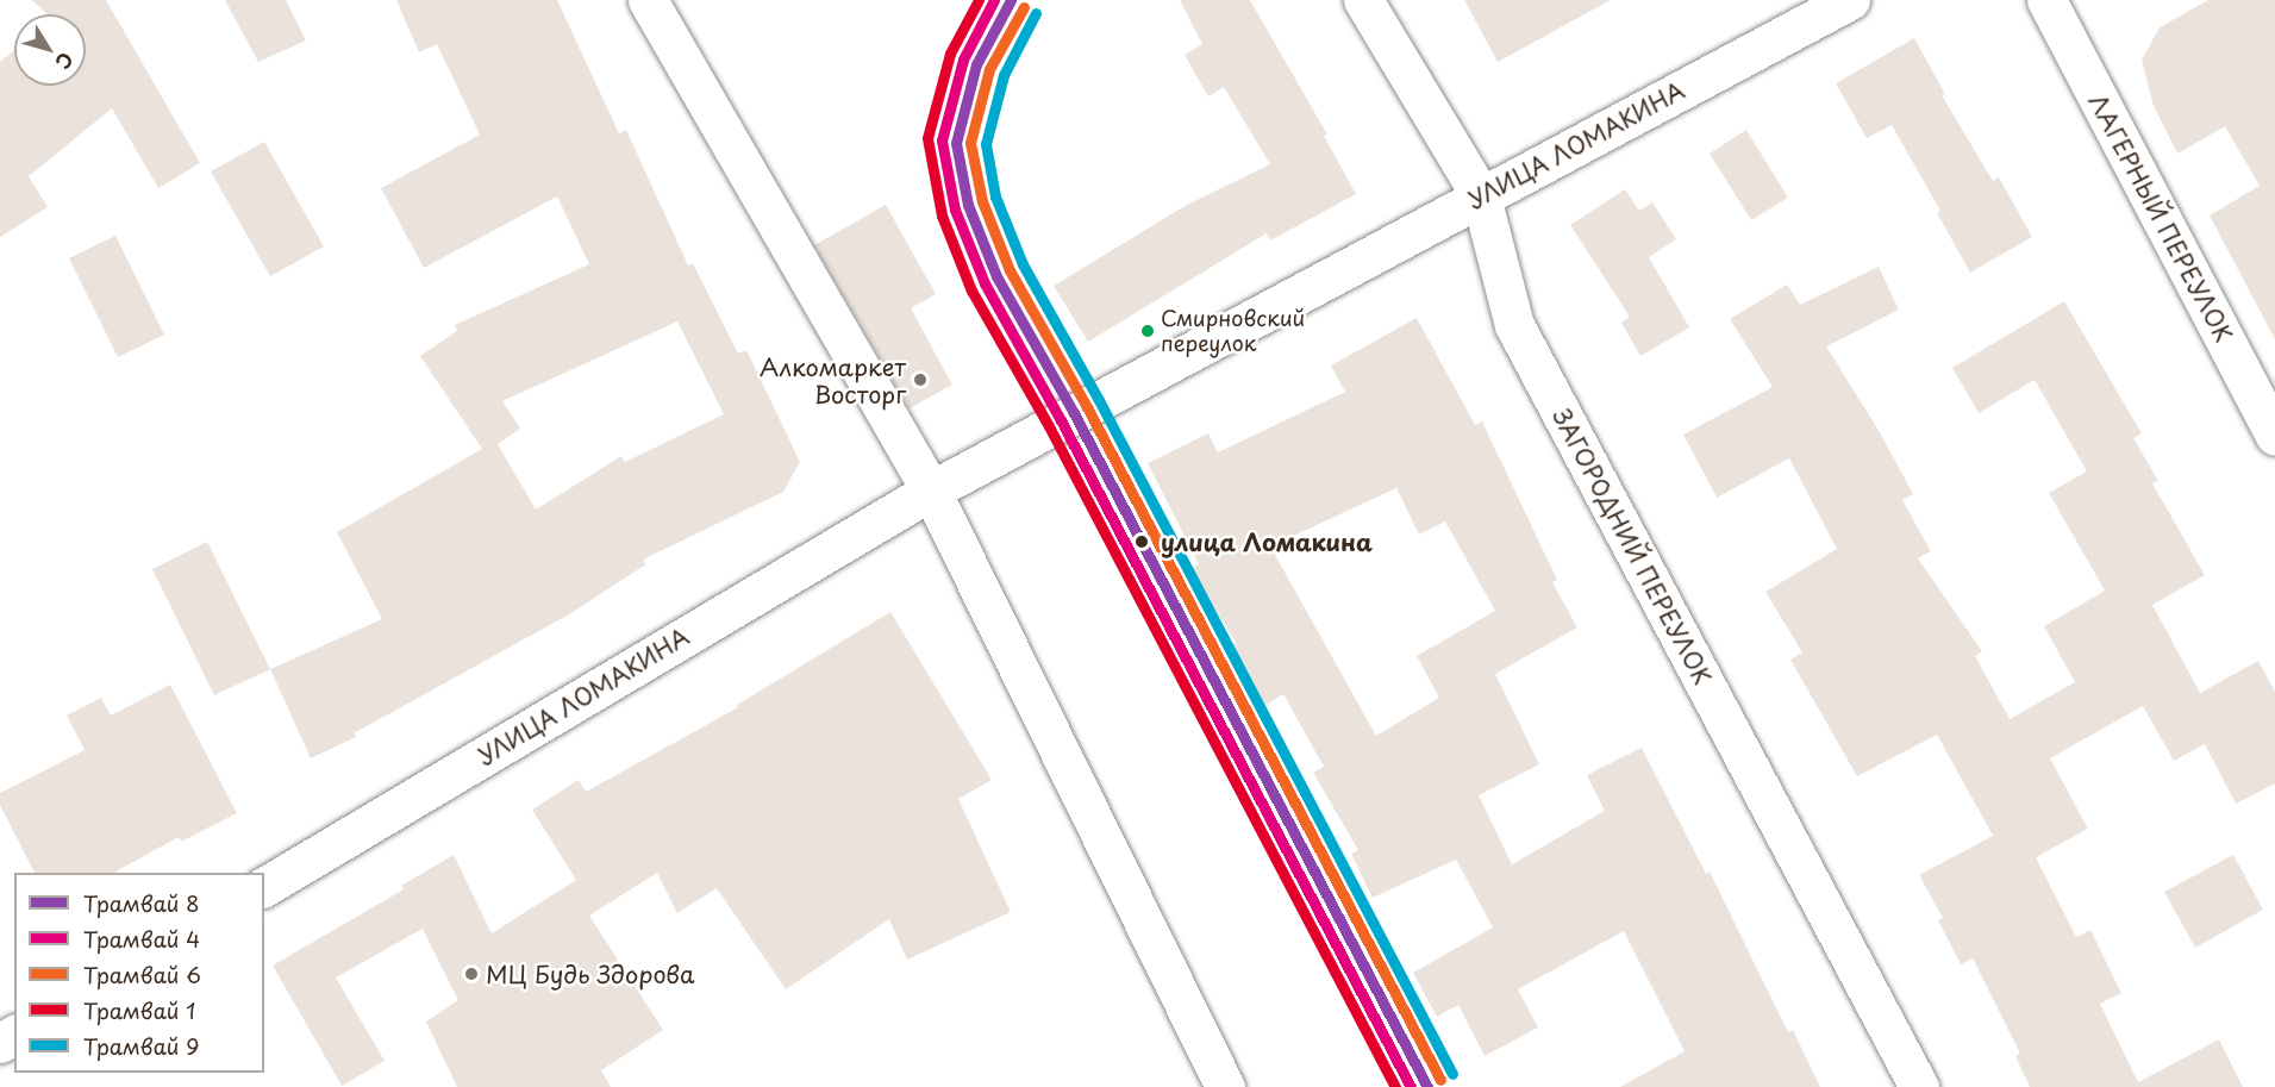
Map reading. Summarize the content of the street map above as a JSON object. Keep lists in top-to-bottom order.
{
  "streets": {
    "main road": ["УЛИЦА ЛОМАКИНА", "ЛАГЕРНЫЙ ПЕРЕУЛОК", "ЗАГОРОДНИЙ ПЕРЕУЛОК"]
  },
  "crossings": [
    ["УЛИЦА ЛОМАКИНА", "ЗАГОРОДНИЙ ПЕРЕУЛОК"]
  ],
  "places": [
    "Смирновский переулок",
    "Алкомаркет Восторг",
    "улица Ломакина",
    "МЦ Будь Здорова"
  ],
  "lines": [
    "tram line 8",
    "tram line 4",
    "tram line 1",
    "tram line 6",
    "tram line 9"
  ],
  "legend": [
    "Трамвай 8",
    "Трамвай 4",
    "Трамвай 6",
    "Трамвай 1",
    "Трамвай 9"
  ],
  "north": "bottom right"
}
